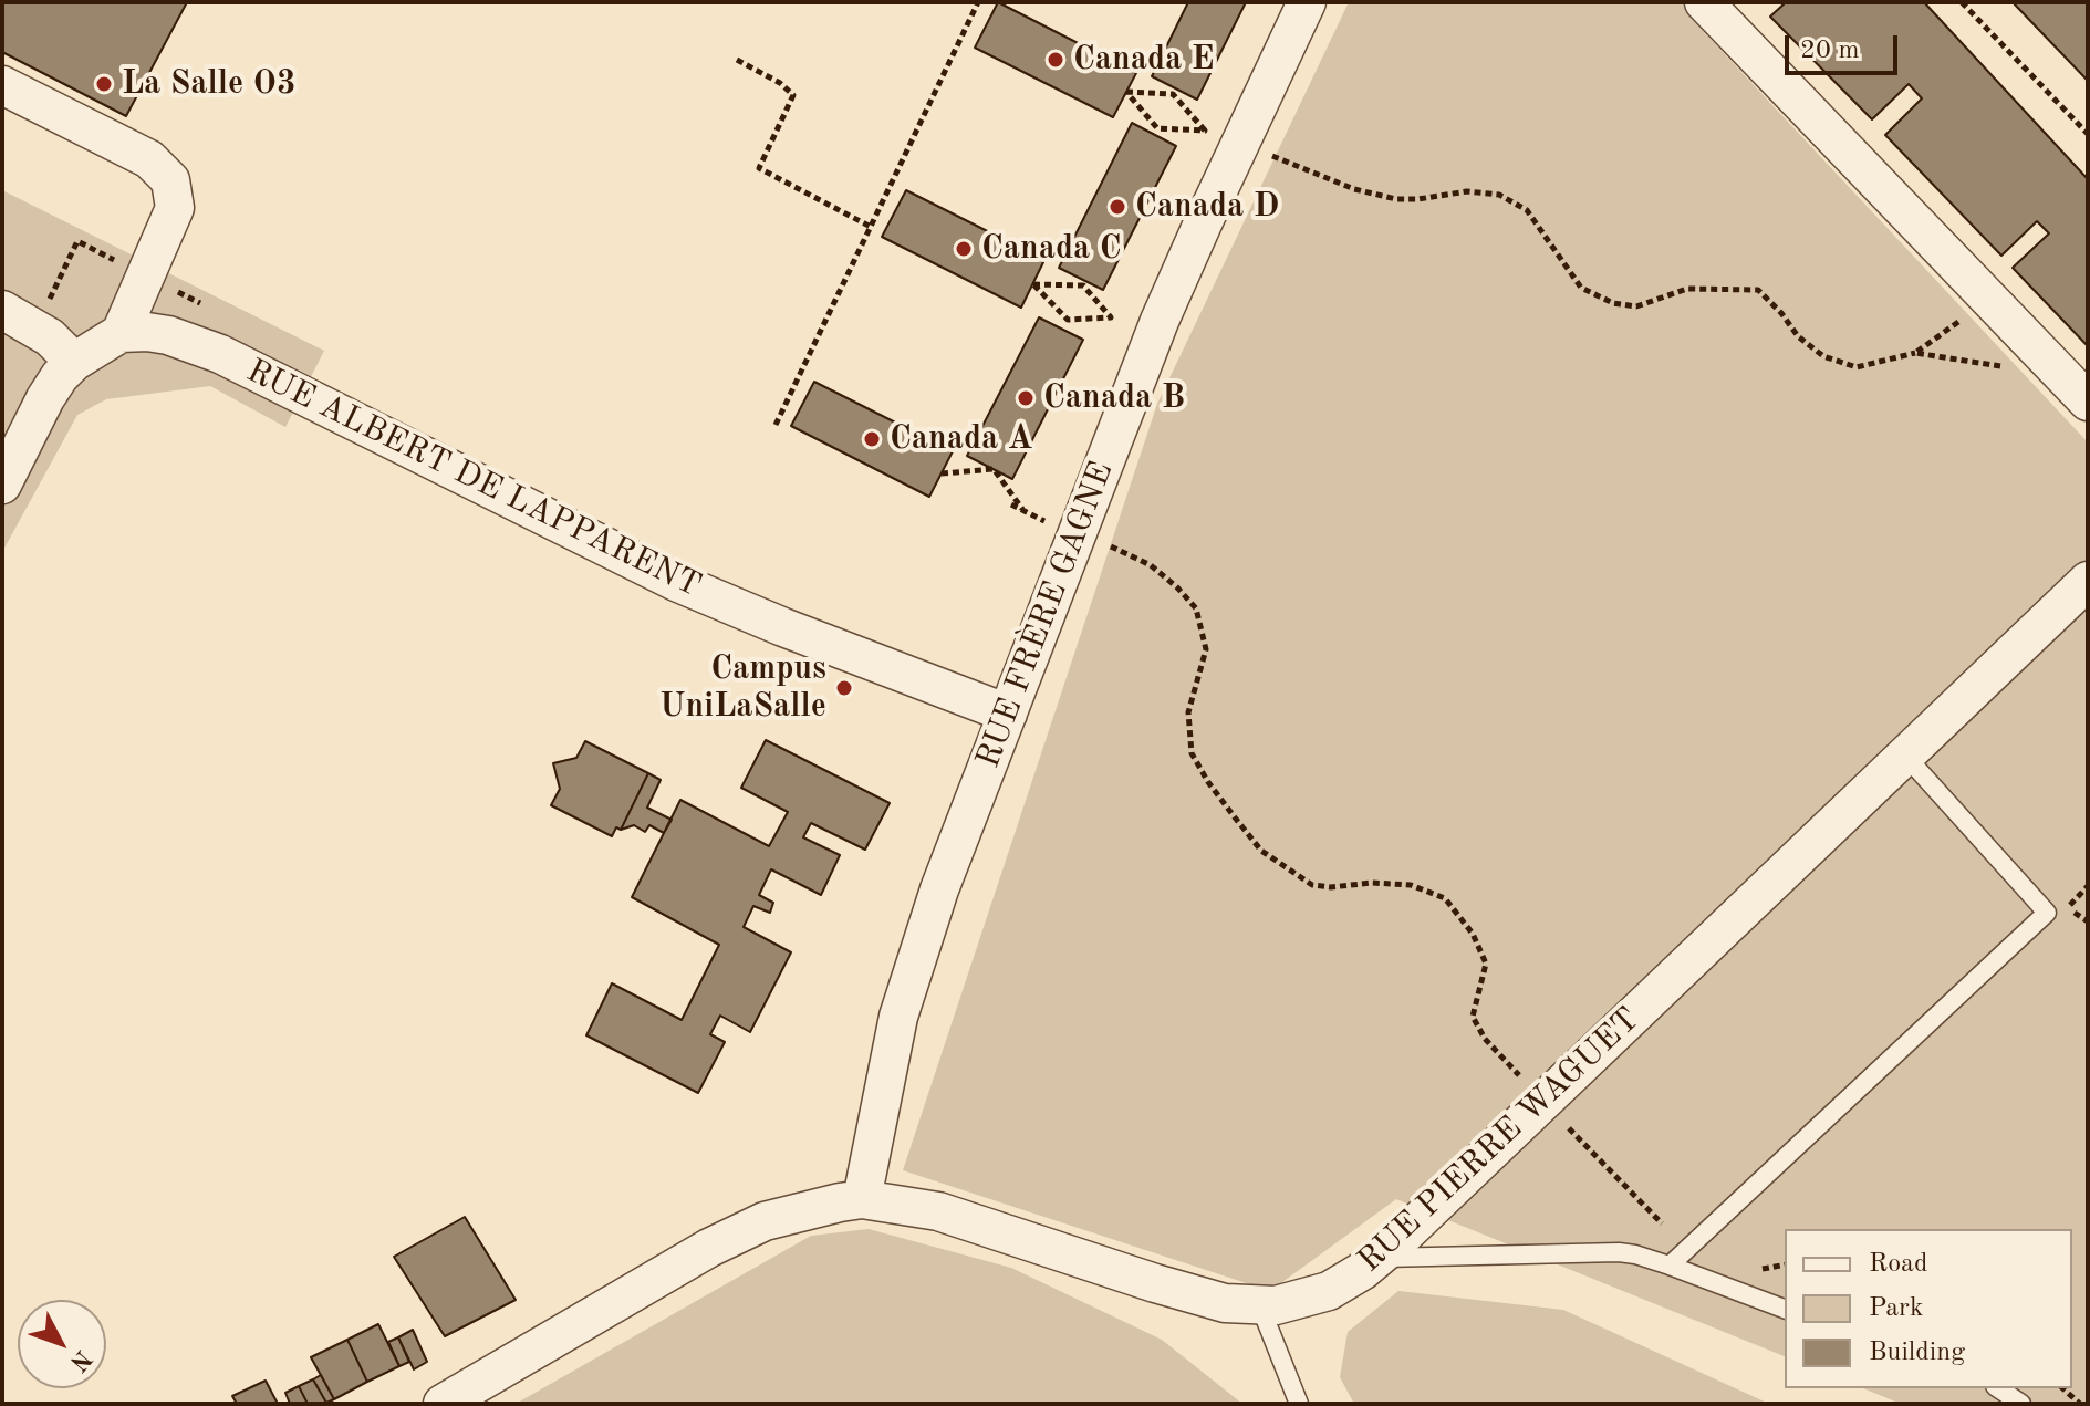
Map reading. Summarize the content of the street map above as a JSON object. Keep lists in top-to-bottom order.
{
  "streets": {
    "street": ["RUE ALBERT DE LAPPARENT", "RUE FRÈRE GAGNE", "RUE PIERRE WAGUET"]
  },
  "crossings": [
    ["RUE ALBERT DE LAPPARENT", "RUE FRÈRE GAGNE"],
    ["RUE FRÈRE GAGNE", "RUE PIERRE WAGUET"]
  ],
  "places": [
    "Canada E",
    "La Salle O3",
    "Canada D",
    "Canada C",
    "Canada B",
    "Canada A",
    "Campus UniLaSalle"
  ],
  "legend": ["Road", "Park", "Building"],
  "scale_bar": "20 m",
  "north": "bottom right"
}
